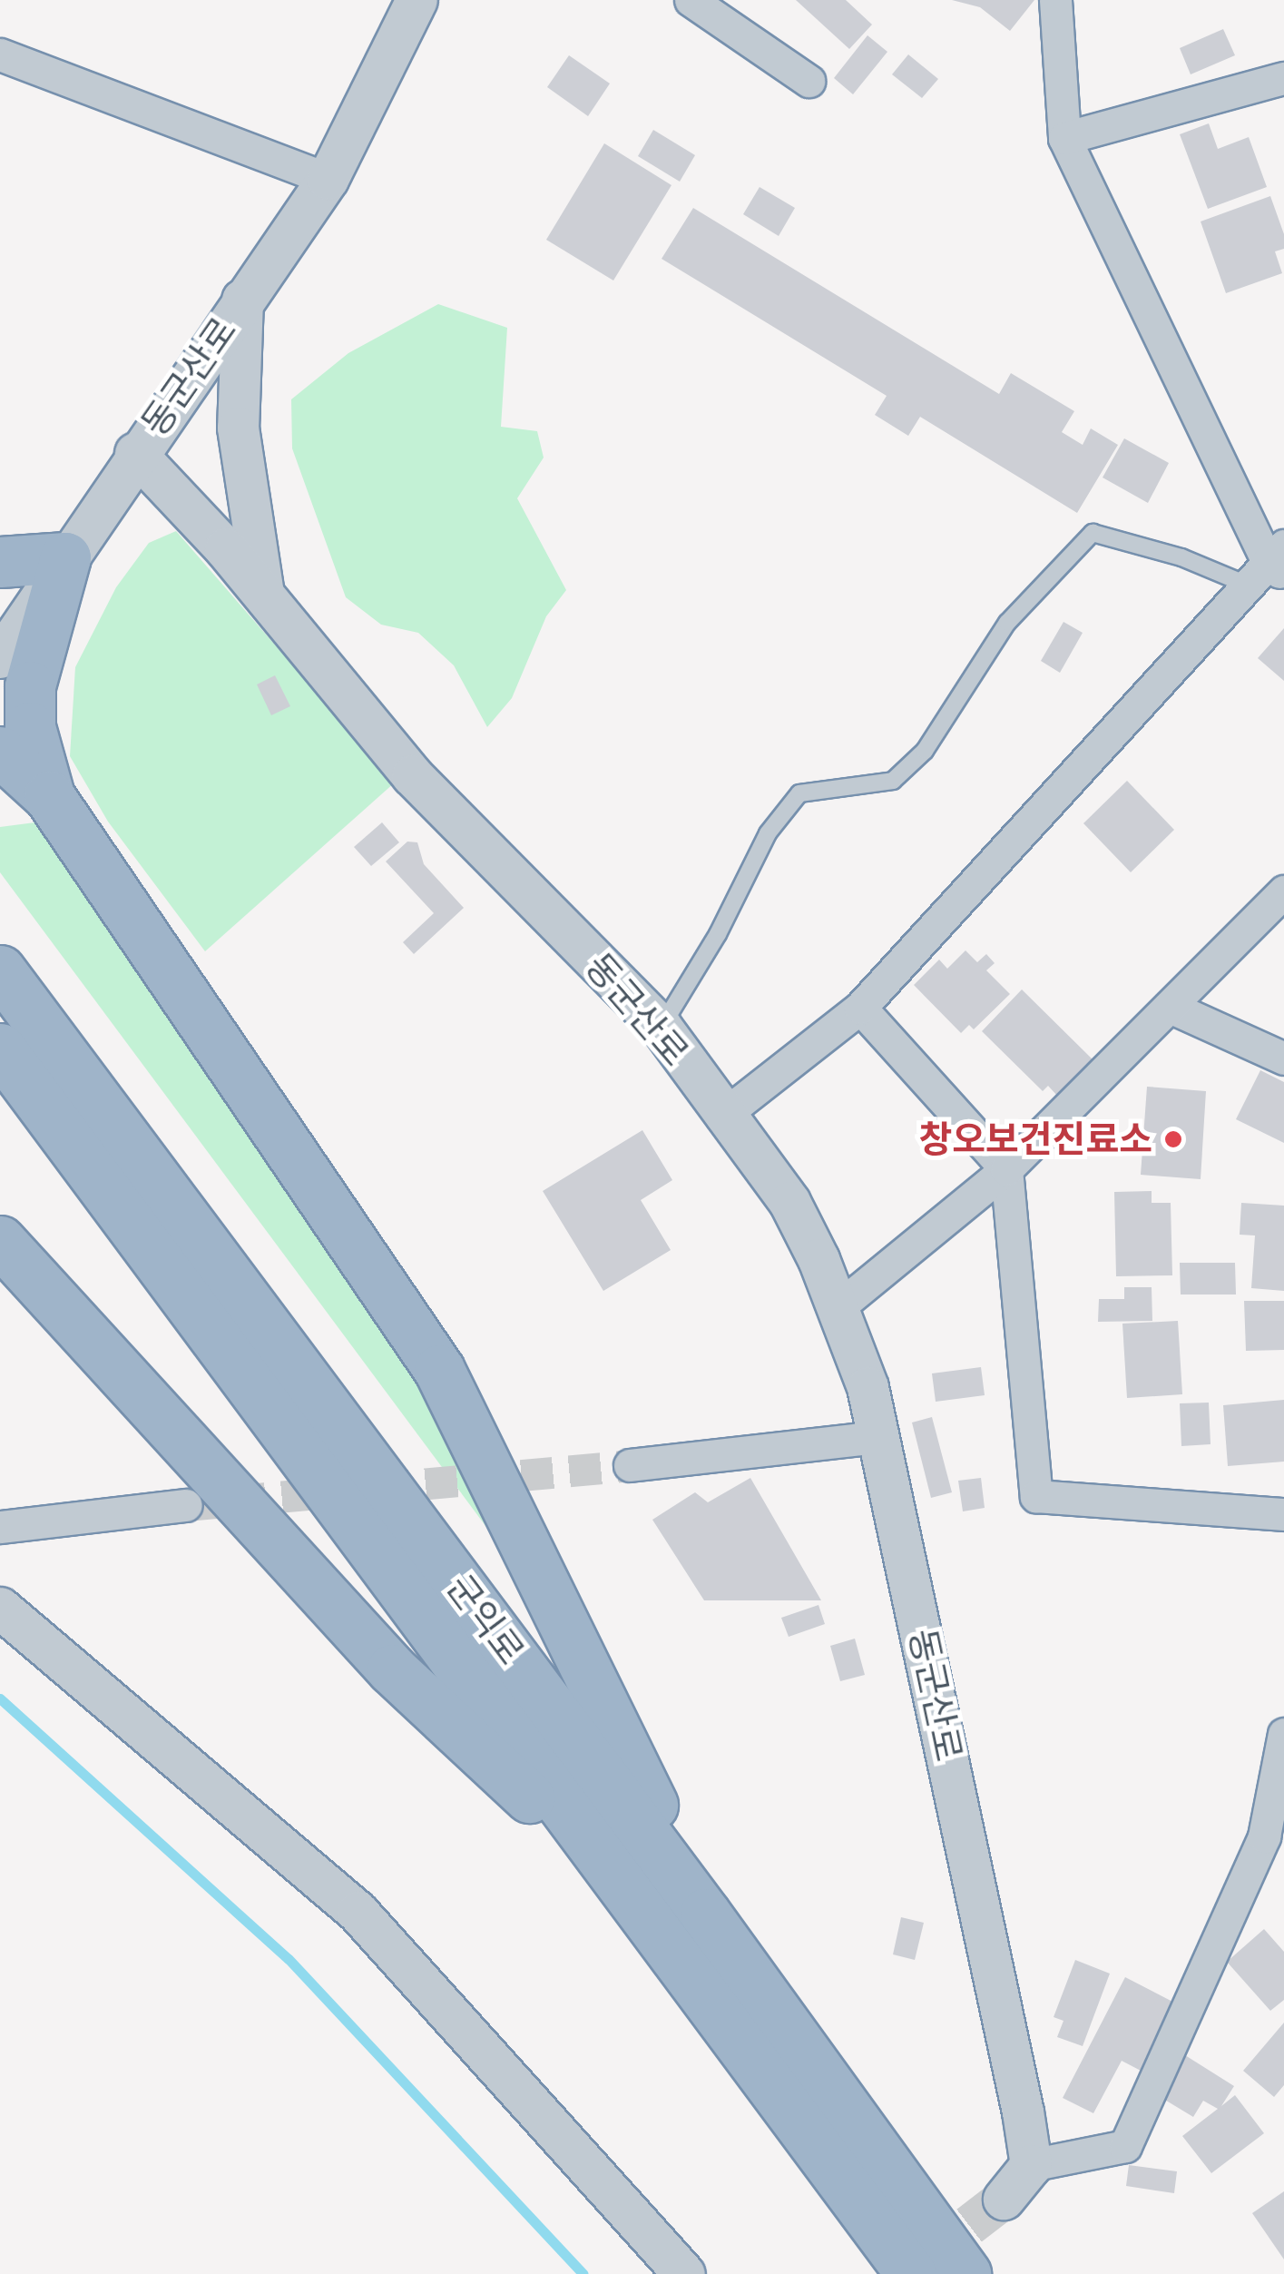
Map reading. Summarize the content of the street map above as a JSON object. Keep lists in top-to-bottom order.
{
  "streets": {
    "highway": ["군익로"],
    "street": ["동군산로"]
  },
  "places": ["창오보건진료소"]
}
